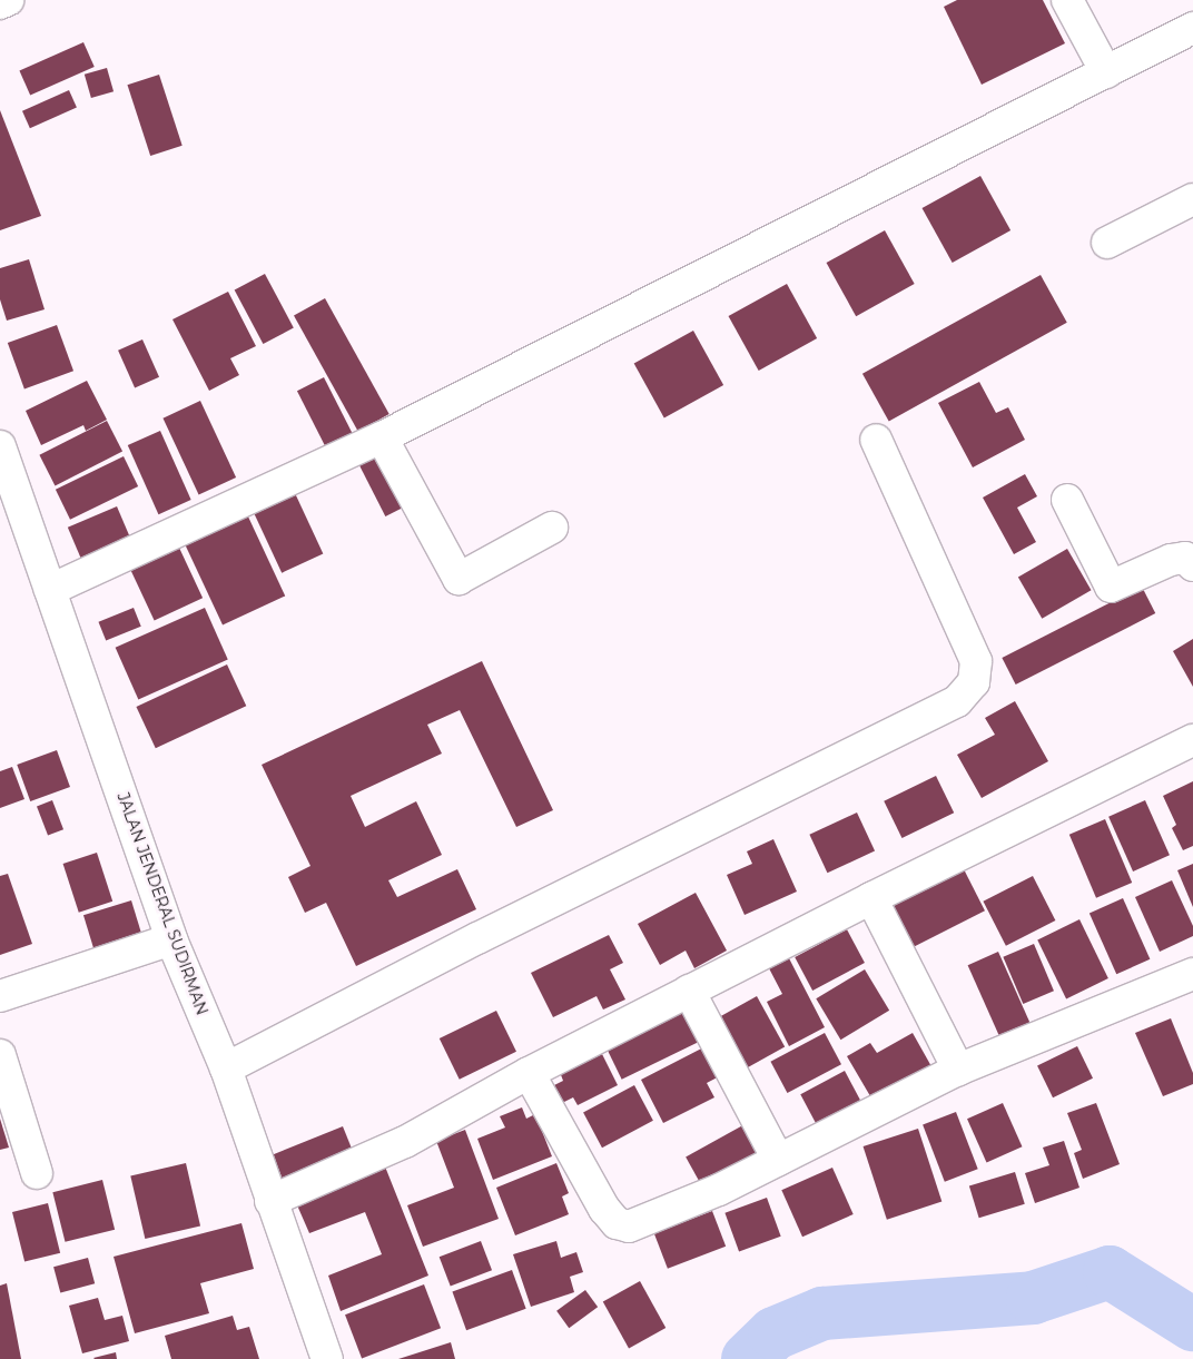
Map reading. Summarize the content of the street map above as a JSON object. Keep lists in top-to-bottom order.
{
  "streets": {
    "street": ["JALAN JENDERAL SUDIRMAN"]
  }
}
